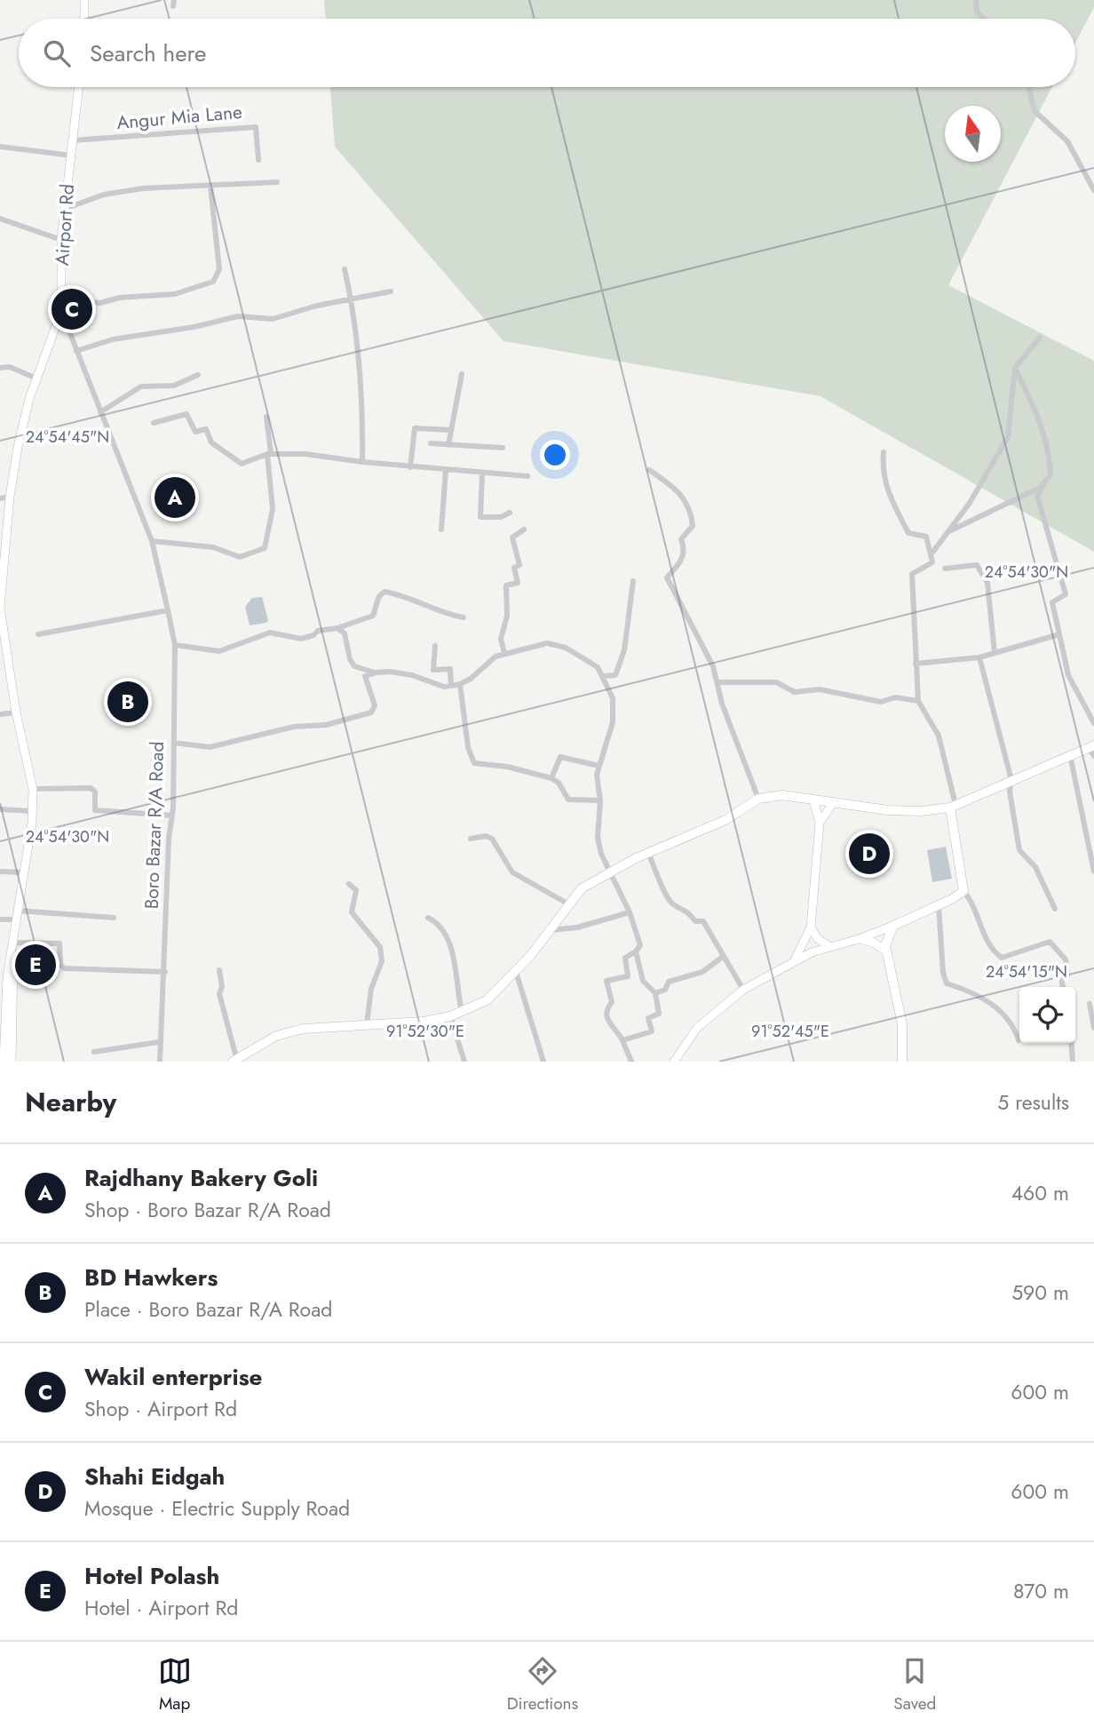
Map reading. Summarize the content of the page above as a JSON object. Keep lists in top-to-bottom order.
{
  "streets": {
    "main road": ["Airport Rd"],
    "street": ["Angur Mia Lane", "Boro Bazar R/A Road"]
  },
  "crossings": [
    ["Angur Mia Lane", "Airport Rd"],
    ["Airport Rd", "Boro Bazar R/A Road"]
  ],
  "north": "top",
  "page": {
    "search": "Search here",
    "pins": [
      "C",
      "A",
      "B",
      "D",
      "E"
    ],
    "heading": ["Nearby", "5 results"],
    "list": [
      {
        "mark": "A",
        "name": "Rajdhany Bakery Goli",
        "note": "Shop · Boro Bazar R/A Road",
        "value": "460 m"
      },
      {
        "mark": "B",
        "name": "BD Hawkers",
        "note": "Place · Boro Bazar R/A Road",
        "value": "590 m"
      },
      {
        "mark": "C",
        "name": "Wakil enterprise",
        "note": "Shop · Airport Rd",
        "value": "600 m"
      },
      {
        "mark": "D",
        "name": "Shahi Eidgah",
        "note": "Mosque · Electric Supply Road",
        "value": "600 m"
      },
      {
        "mark": "E",
        "name": "Hotel Polash",
        "note": "Hotel · Airport Rd",
        "value": "870 m"
      }
    ],
    "nav": ["Map", "Directions", "Saved"]
  },
  "coordinates": [
    "24°54'45\"N",
    "24°54'30\"N",
    "24°54'15\"N",
    "91°52'30\"E",
    "91°52'45\"E"
  ]
}
